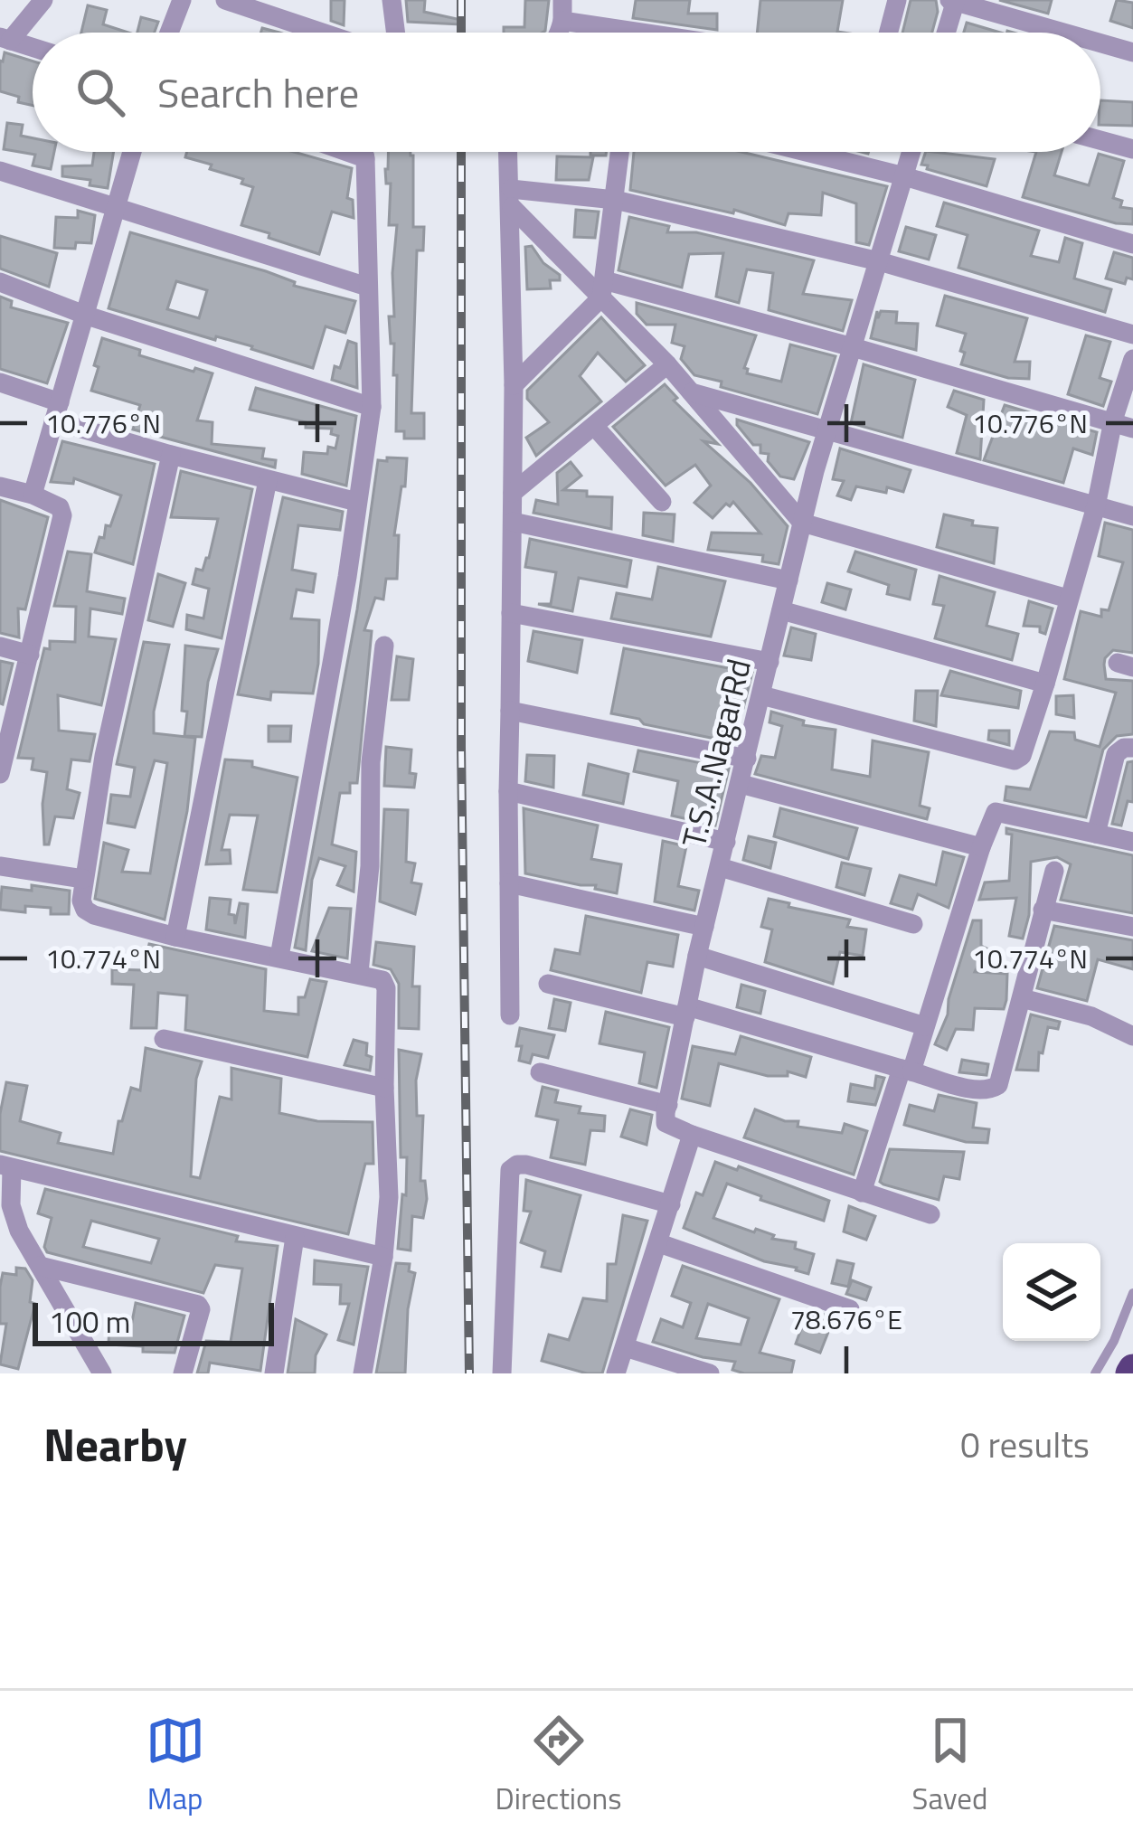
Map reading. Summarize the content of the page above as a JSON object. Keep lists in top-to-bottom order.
{
  "streets": {
    "street": ["T.S.A.NagarRd"]
  },
  "scale_bar": "100 m",
  "page": {
    "search": "Search here",
    "scale": "100 m",
    "heading": ["Nearby", "0 results"],
    "nav": ["Map", "Directions", "Saved"]
  },
  "coordinates": ["10.776°N", "10.774°N", "78.676°E"]
}
